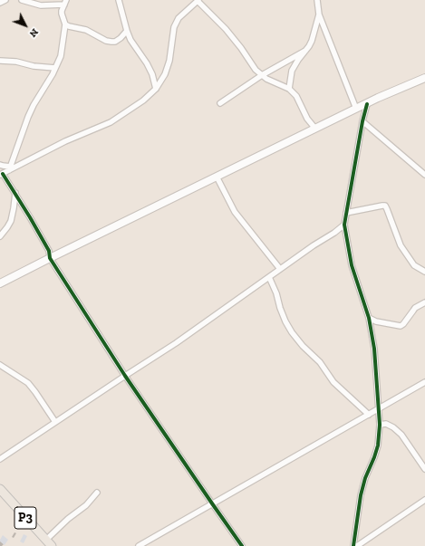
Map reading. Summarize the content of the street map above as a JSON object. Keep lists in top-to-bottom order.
{
  "streets": {
    "main road": ["P3"]
  },
  "north": "bottom right"
}
